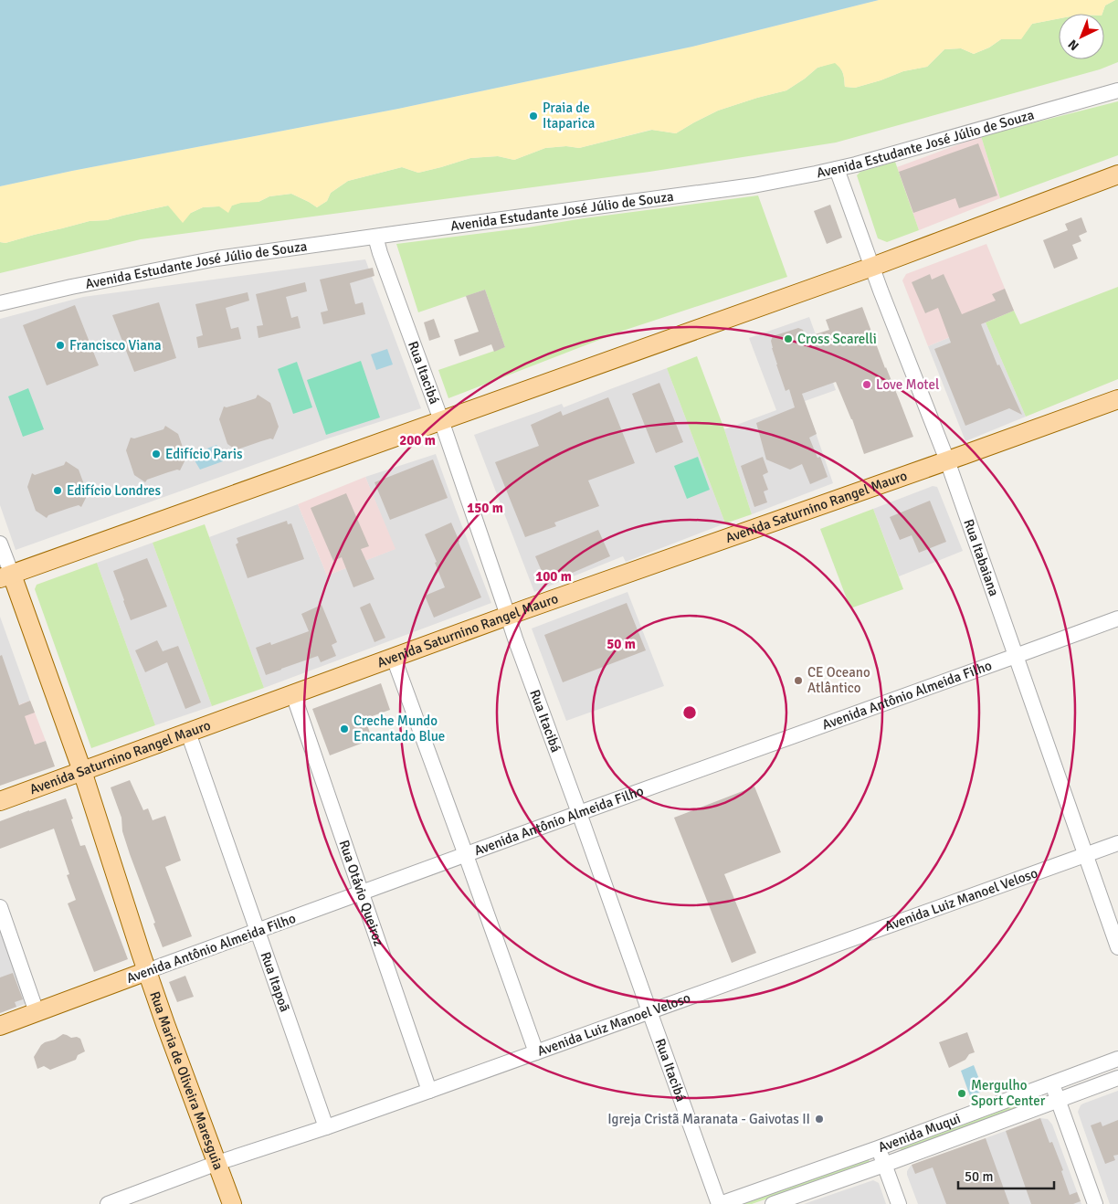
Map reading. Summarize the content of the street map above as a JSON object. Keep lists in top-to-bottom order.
{
  "streets": {
    "main road": ["Avenida Saturnino Rangel Mauro", "Avenida Antônio Almeida Filho", "Rua Maria de Oliveira Maresguia"],
    "street": [
      "Avenida Estudante José Júlio de Souza",
      "Rua Itacibá",
      "Rua Itabaiana",
      "Rua Otávio Queiroz",
      "Avenida Luiz Manoel Veloso",
      "Rua Itapoã",
      "Avenida Muqui"
    ]
  },
  "crossings": [
    ["Avenida Estudante José Júlio de Souza", "Rua Itacibá"],
    ["Avenida Estudante José Júlio de Souza", "Rua Itabaiana"],
    ["Rua Itacibá", "Avenida Saturnino Rangel Mauro"],
    ["Rua Itacibá", "Avenida Antônio Almeida Filho"],
    ["Rua Itacibá", "Avenida Luiz Manoel Veloso"],
    ["Rua Itacibá", "Avenida Muqui"],
    ["Avenida Saturnino Rangel Mauro", "Rua Itabaiana"],
    ["Avenida Saturnino Rangel Mauro", "Rua Otávio Queiroz"],
    ["Avenida Saturnino Rangel Mauro", "Rua Itapoã"],
    ["Avenida Saturnino Rangel Mauro", "Rua Maria de Oliveira Maresguia"],
    ["Rua Itabaiana", "Avenida Antônio Almeida Filho"],
    ["Rua Itabaiana", "Avenida Luiz Manoel Veloso"],
    ["Avenida Antônio Almeida Filho", "Rua Otávio Queiroz"],
    ["Avenida Antônio Almeida Filho", "Rua Itapoã"],
    ["Avenida Antônio Almeida Filho", "Rua Maria de Oliveira Maresguia"],
    ["Rua Otávio Queiroz", "Avenida Luiz Manoel Veloso"],
    ["Avenida Luiz Manoel Veloso", "Rua Itapoã"],
    ["Avenida Luiz Manoel Veloso", "Rua Maria de Oliveira Maresguia"]
  ],
  "places": [
    "Praia de Itaparica",
    "Cross Scarelli",
    "Francisco Viana",
    "Love Motel",
    "Edifício Paris",
    "Edifício Londres",
    "CE Oceano Atlântico",
    "Creche Mundo Encantado Blue",
    "Mergulho Sport Center",
    "Igreja Cristã Maranata - Gaivotas II"
  ],
  "scale_bar": "50 m",
  "north": "bottom left",
  "rings": [
    "200 m",
    "150 m",
    "100 m",
    "50 m"
  ]
}
